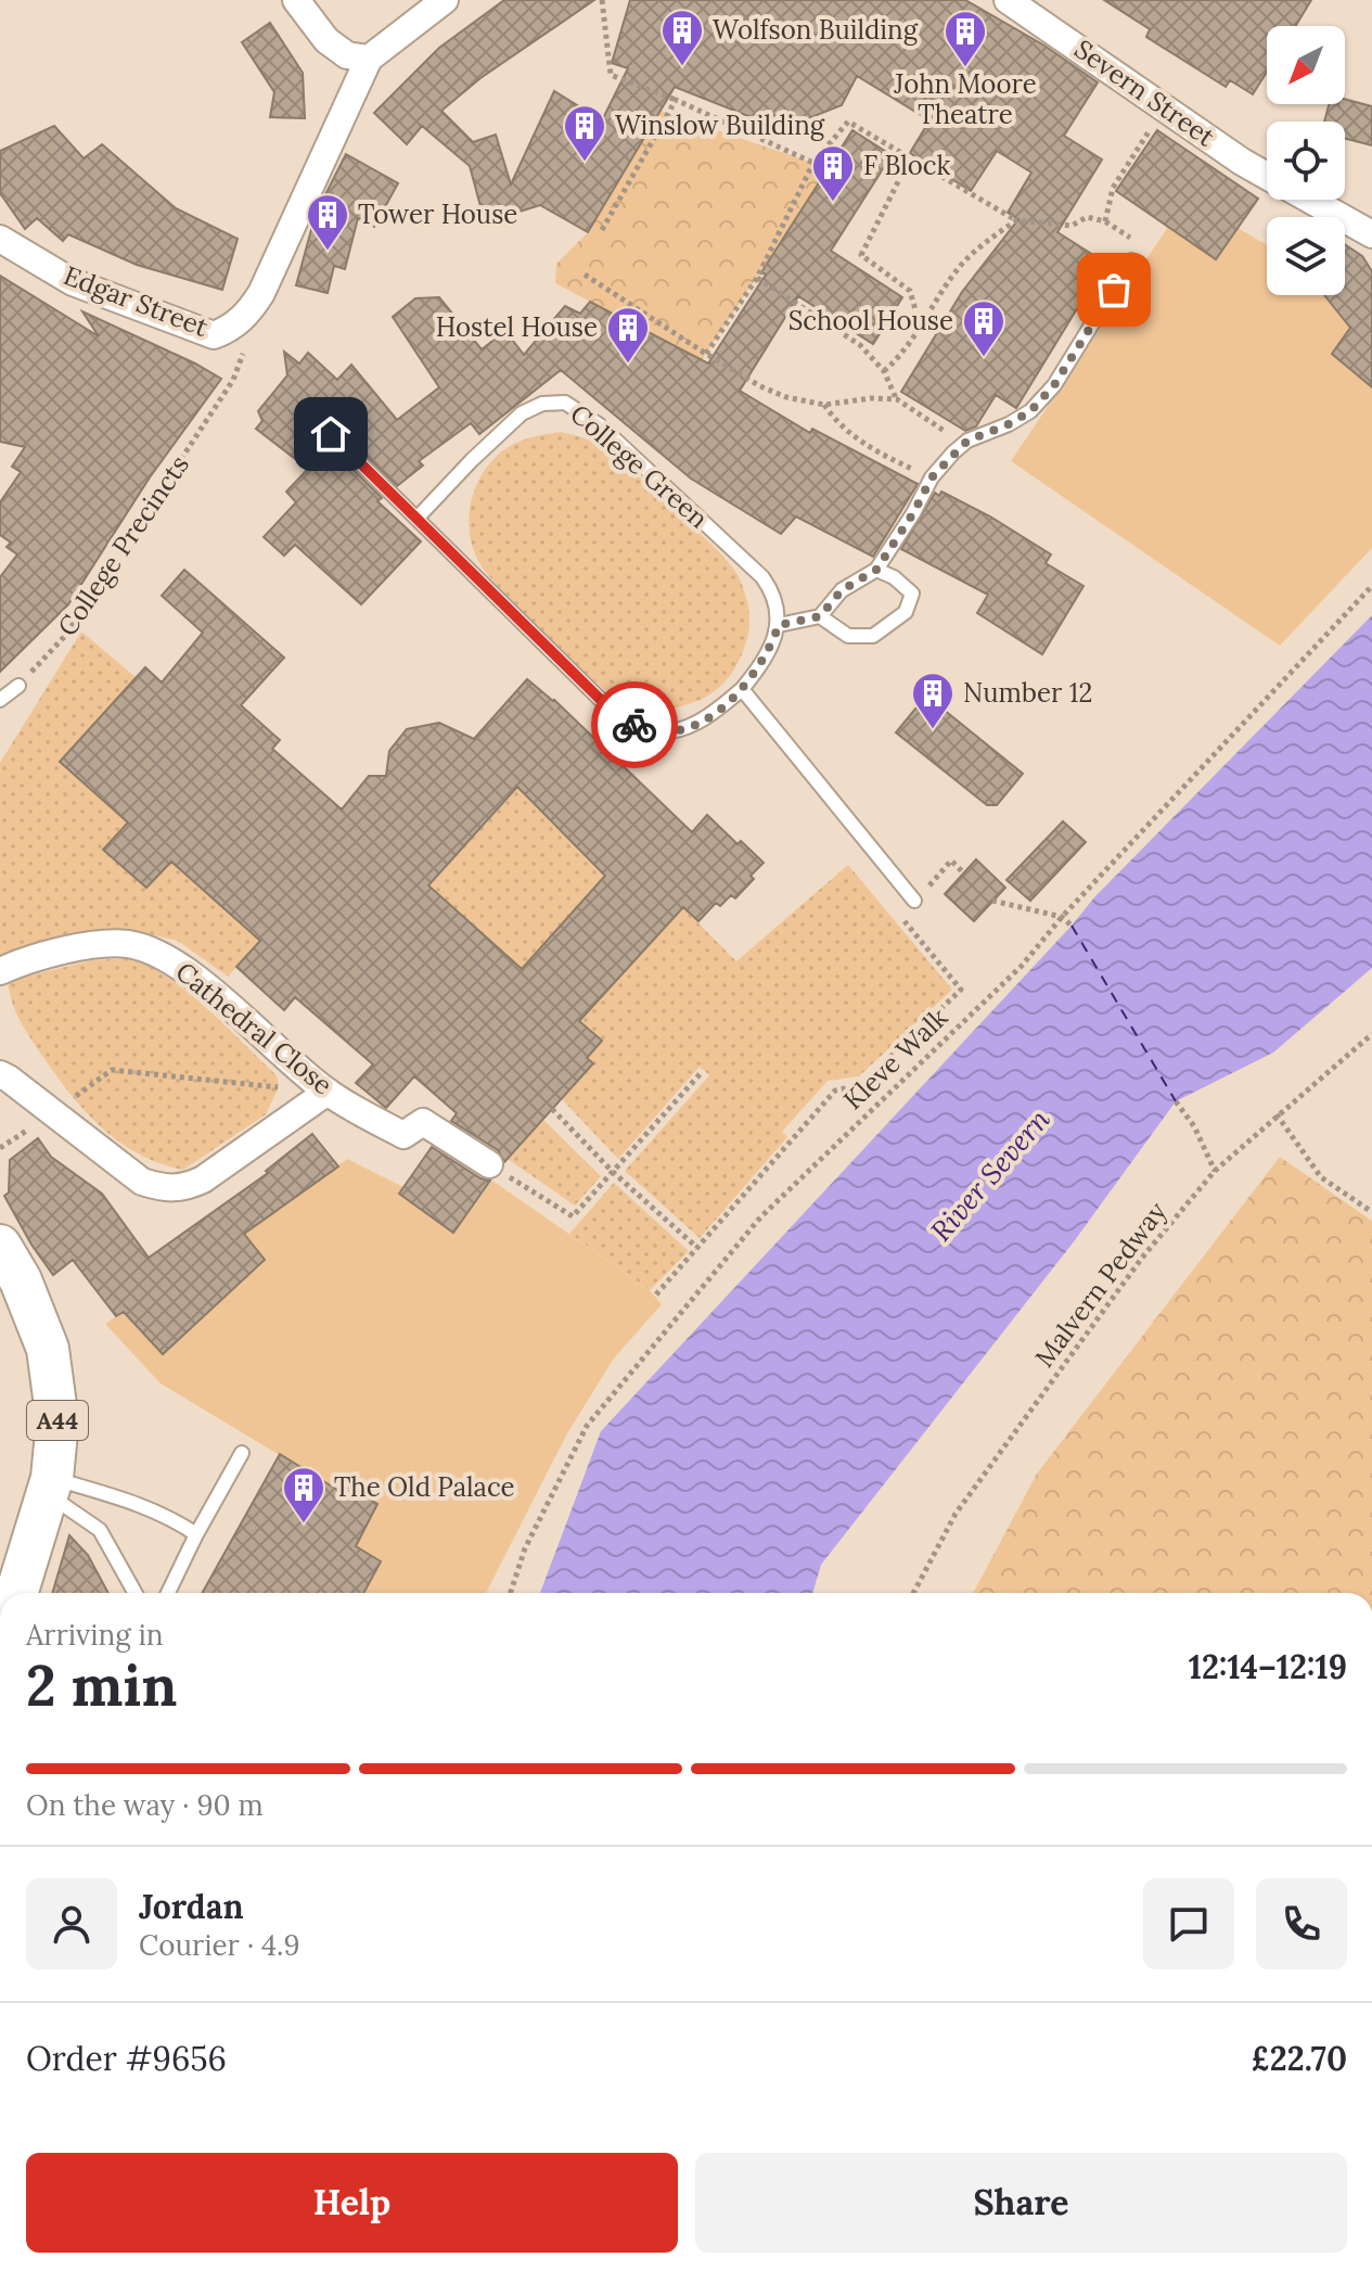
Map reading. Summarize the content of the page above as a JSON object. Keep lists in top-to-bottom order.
{
  "streets": {
    "main road": ["A44"],
    "street": ["Severn Street", "Edgar Street", "Cathedral Close"],
    "lane": ["College Green"],
    "path": ["College Precincts", "Kleve Walk", "Malvern Pedway"]
  },
  "water": ["River Severn"],
  "places": {
    "building": [
      "Wolfson Building",
      "John Moore Theatre",
      "Winslow Building",
      "F Block",
      "Tower House",
      "School House",
      "Hostel House",
      "Number 12",
      "The Old Palace"
    ]
  },
  "north": "bottom left",
  "page": {
    "heading": ["2 min", "Arriving in", "12:14–12:19"],
    "panel": [
      "Jordan",
      "Courier · 4.9",
      "Order #9656",
      "£22.70"
    ],
    "bar": "On the way · 90 m",
    "buttons": ["Help", "Share"]
  }
}
